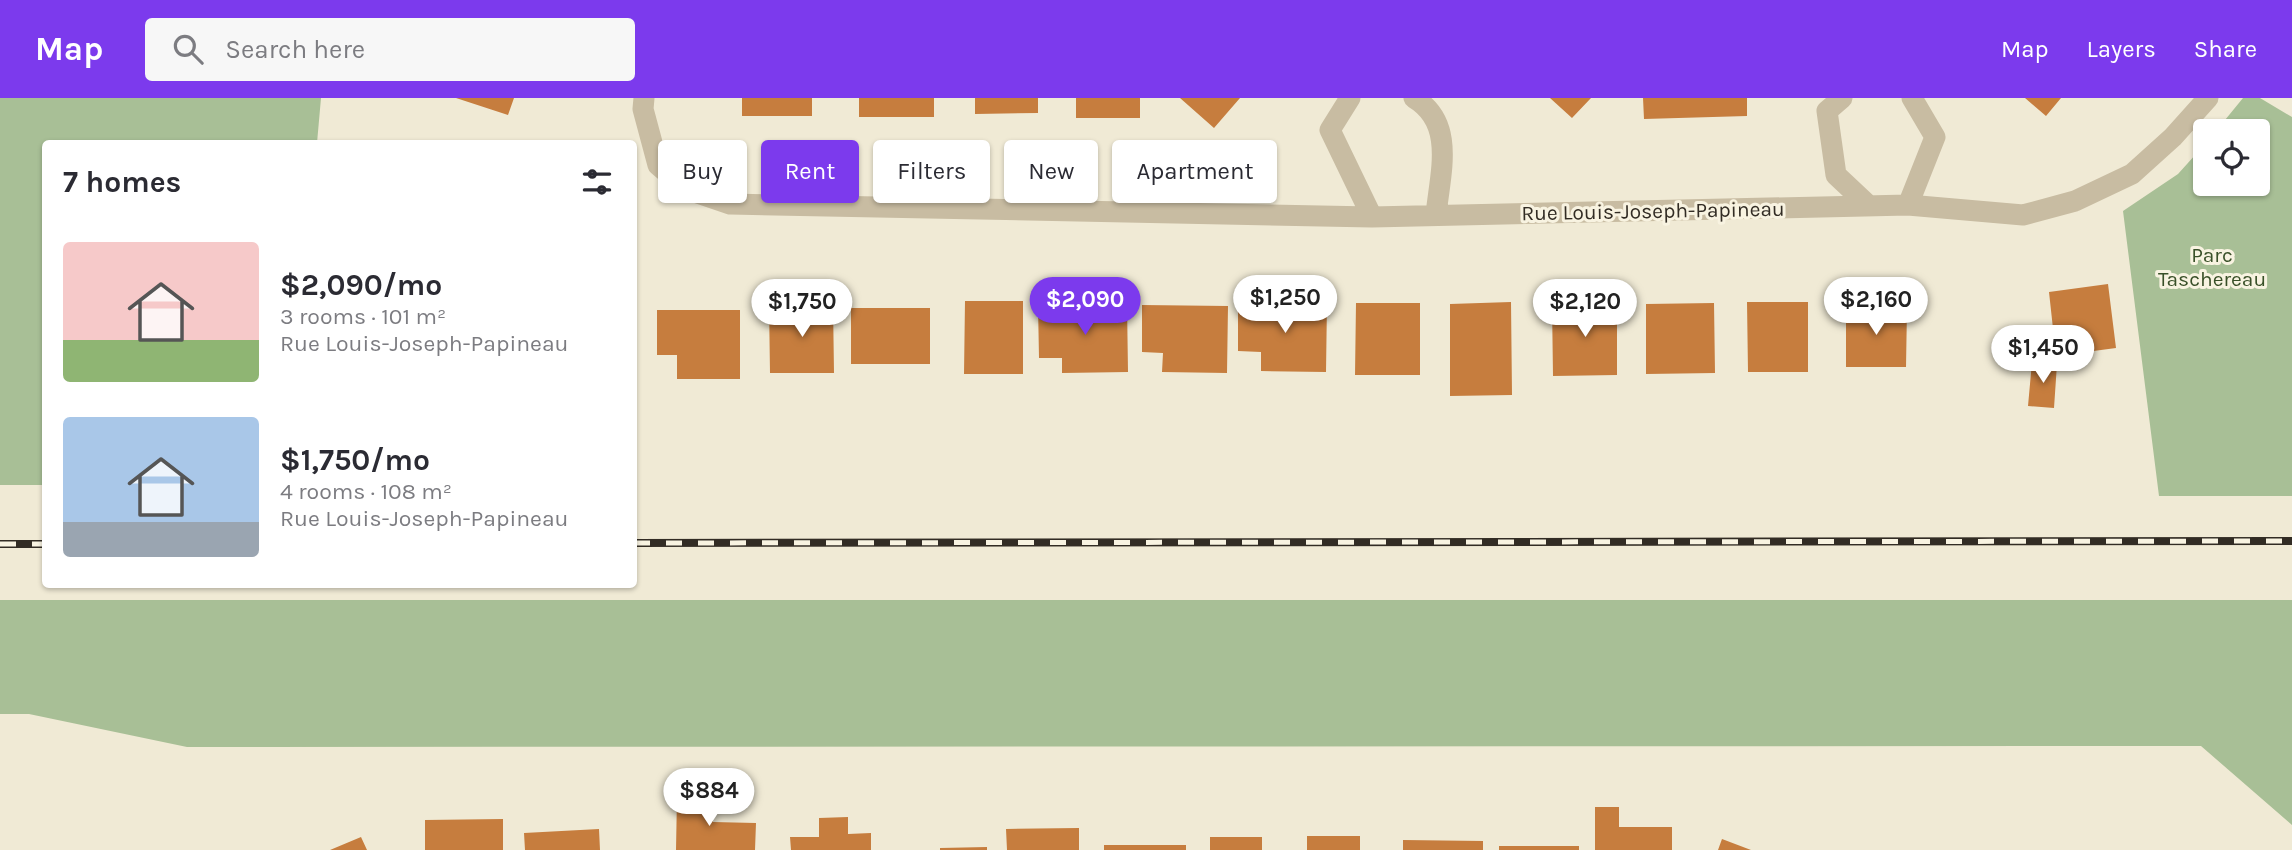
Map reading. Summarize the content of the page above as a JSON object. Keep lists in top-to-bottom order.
{
  "streets": {
    "street": ["Rue Louis-Joseph-Papineau"]
  },
  "parks": ["Parc Taschereau"],
  "page": {
    "header": "Map",
    "search": "Search here",
    "nav": ["Map", "Layers", "Share"],
    "chip": [
      "Buy",
      "Rent",
      "Filters",
      "New",
      "Apartment"
    ],
    "heading": "7 homes",
    "list": [
      {
        "name": "$2,090/mo",
        "note": "3 rooms · 101 m² · Rue Louis-Joseph-Papineau"
      },
      {
        "name": "$1,750/mo",
        "note": "4 rooms · 108 m² · Rue Louis-Joseph-Papineau"
      }
    ],
    "price": [
      "$1,250",
      "$2,090",
      "$2,160",
      "$1,750",
      "$2,120",
      "$1,450",
      "$884"
    ]
  }
}
